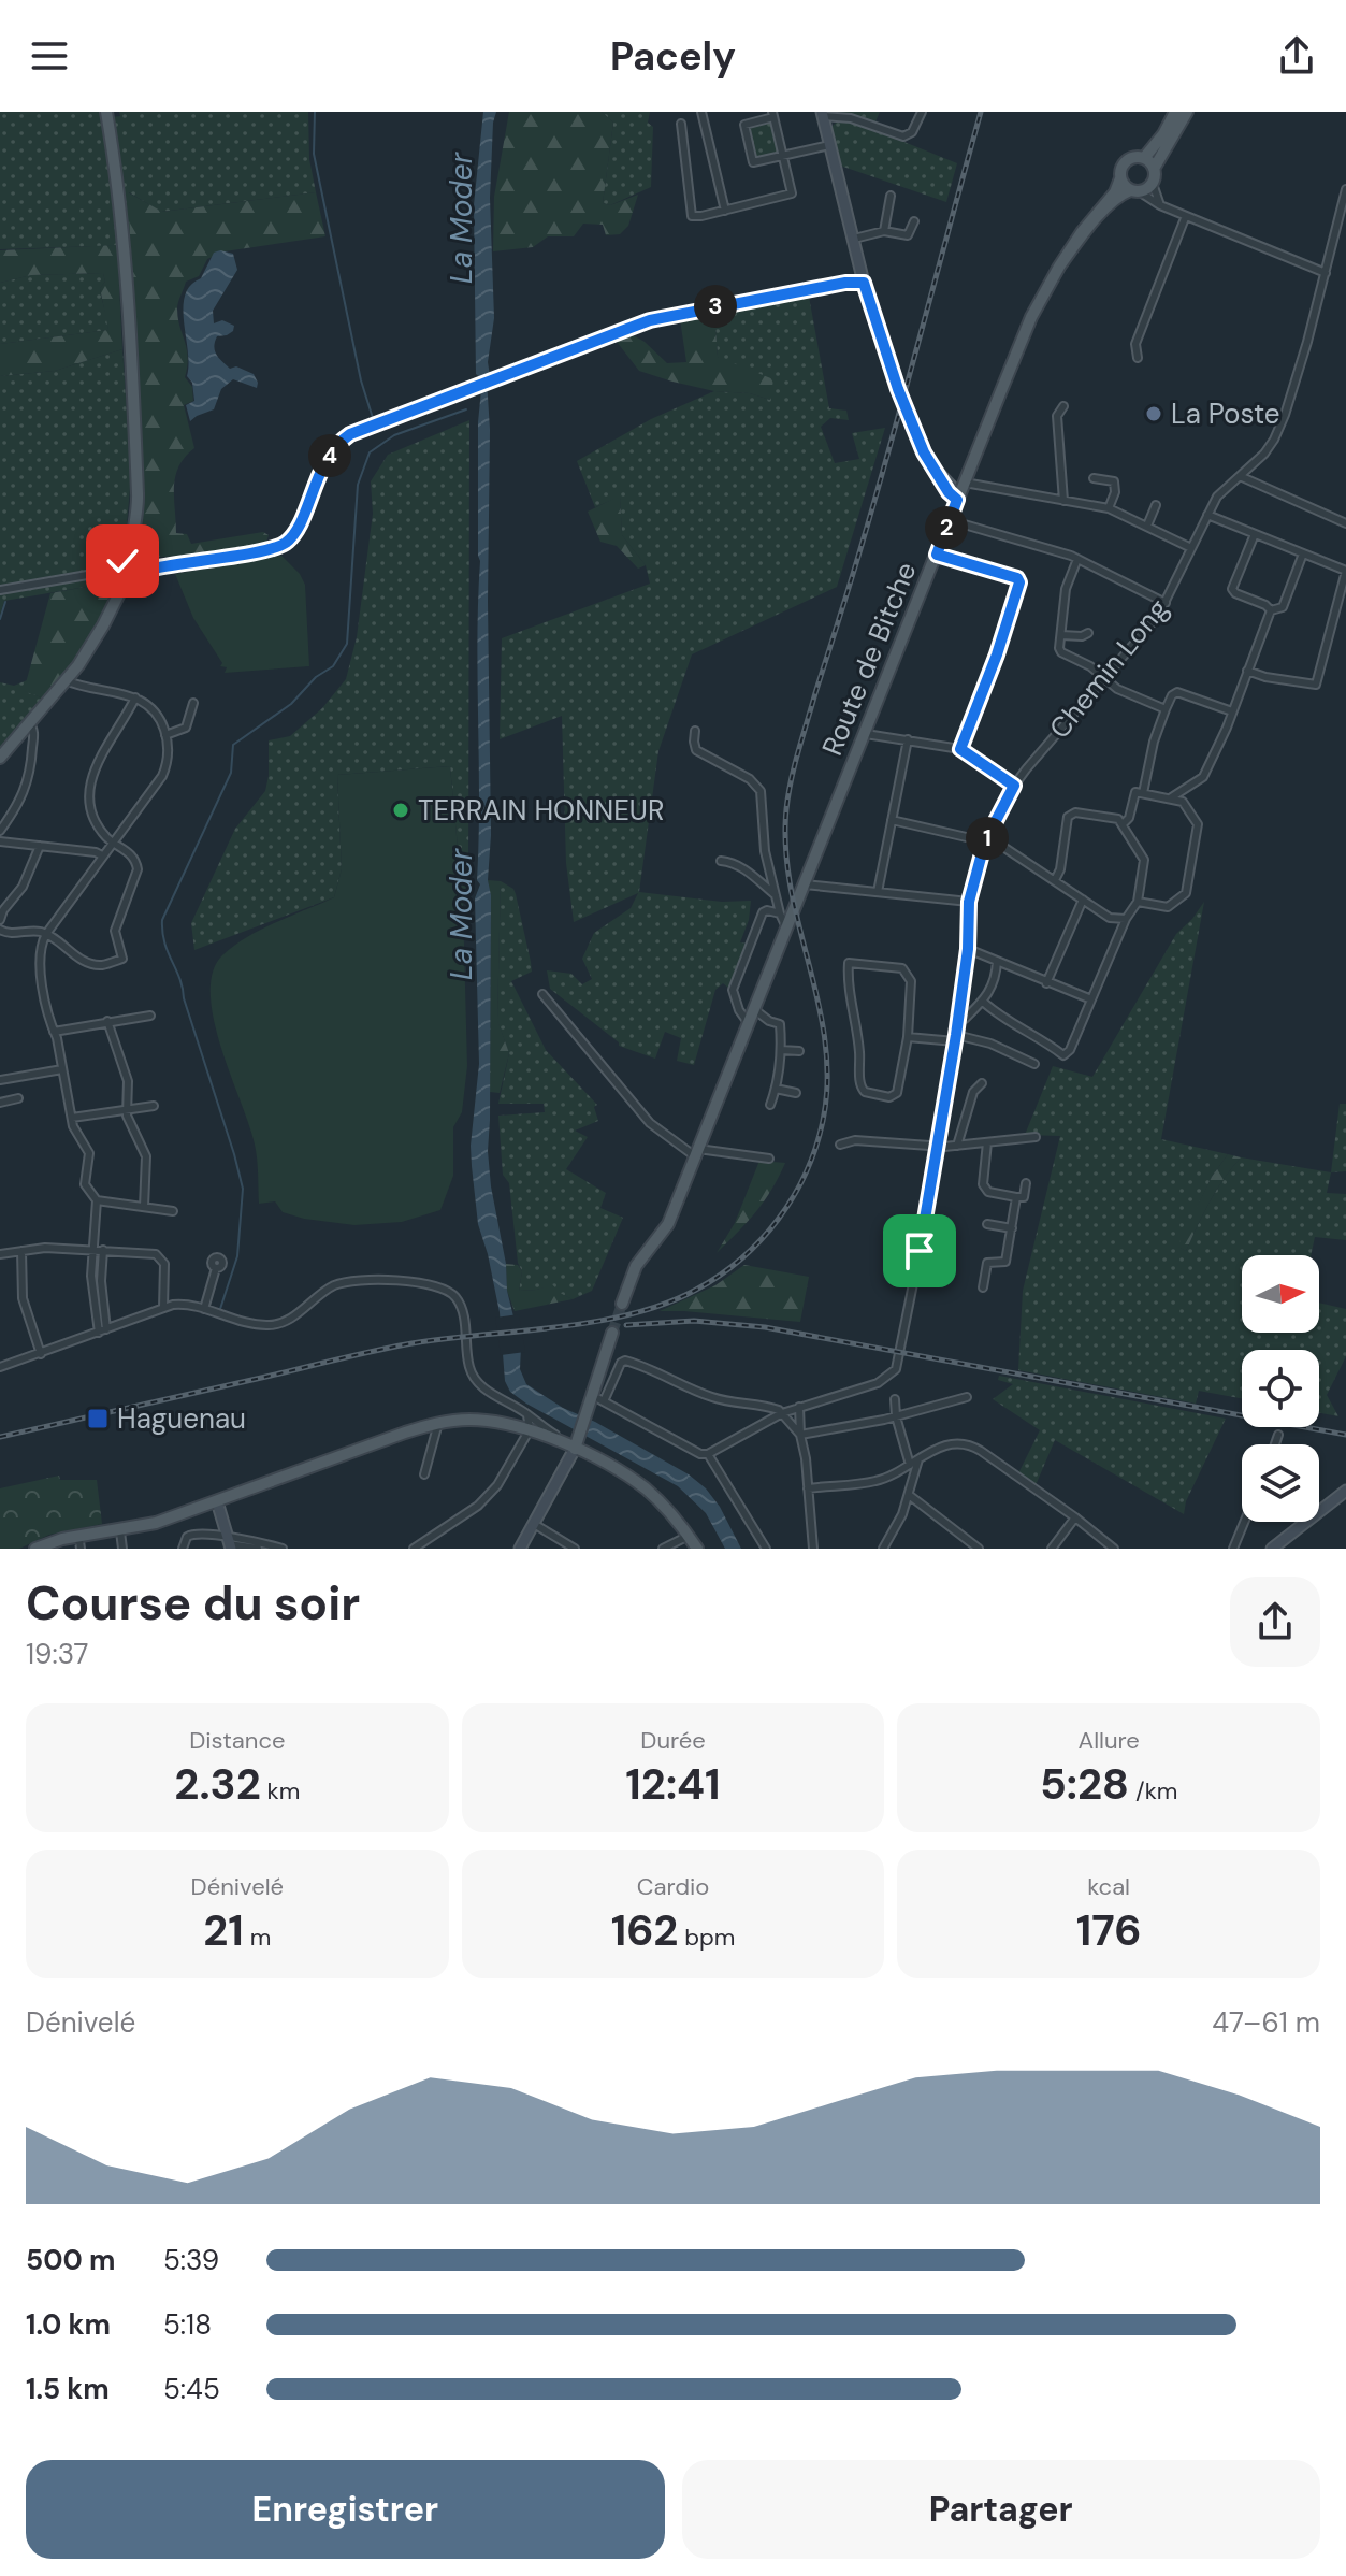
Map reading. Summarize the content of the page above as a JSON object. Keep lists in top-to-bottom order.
{
  "streets": {
    "main road": ["Route de Bitche"],
    "street": ["Chemin Long"]
  },
  "water": ["La Moder"],
  "places": {
    "other": ["La Poste", "TERRAIN HONNEUR"],
    "transit": ["Haguenau"]
  },
  "north": "right",
  "page": {
    "header": "Pacely",
    "pins": [
      "3",
      "4",
      "2",
      "1"
    ],
    "heading": ["Course du soir", "19:37"],
    "stats": [
      ["Distance", "2.32 km"],
      ["Durée", "12:41"],
      ["Allure", "5:28 /km"],
      ["Dénivelé", "21 m"],
      ["Cardio", "162 bpm"],
      ["kcal", "176"]
    ],
    "chart": ["Dénivelé", "47–61 m"],
    "list": [
      {
        "name": "500 m",
        "note": "5:39"
      },
      {
        "name": "1.0 km",
        "note": "5:18"
      },
      {
        "name": "1.5 km",
        "note": "5:45"
      }
    ],
    "buttons": ["Enregistrer", "Partager"]
  }
}
